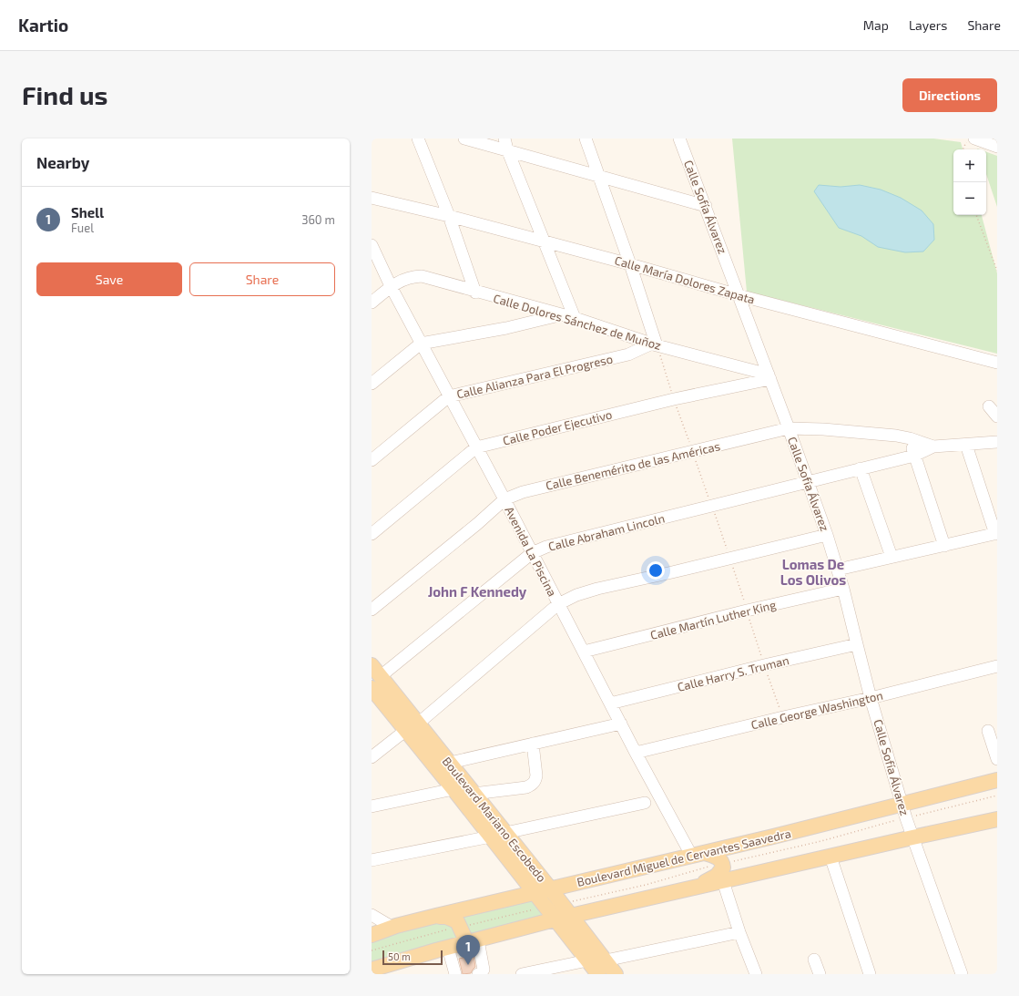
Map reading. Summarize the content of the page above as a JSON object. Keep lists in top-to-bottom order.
{
  "streets": {
    "main road": ["Boulevard Mariano Escobedo", "Boulevard Miguel de Cervantes Saavedra"],
    "street": [
      "Calle Sofía Álvarez",
      "Calle María Dolores Zapata",
      "Calle Dolores Sánchez de Muñoz",
      "Calle Alianza Para El Progreso",
      "Calle Poder Ejecutivo",
      "Calle Benemérito de las Américas",
      "Calle Abraham Lincoln",
      "Avenida La Piscina",
      "Calle Martín Luther King",
      "Calle Harry S. Truman",
      "Calle George Washington"
    ]
  },
  "crossings": [
    ["Calle Sofía Álvarez", "Calle María Dolores Zapata"],
    ["Calle Sofía Álvarez", "Calle Dolores Sánchez de Muñoz"],
    ["Calle Sofía Álvarez", "Calle Poder Ejecutivo"],
    ["Calle Sofía Álvarez", "Calle Benemérito de las Américas"],
    ["Calle Sofía Álvarez", "Calle Abraham Lincoln"],
    ["Calle Sofía Álvarez", "Calle Martín Luther King"],
    ["Calle Sofía Álvarez", "Calle Harry S. Truman"],
    ["Calle Sofía Álvarez", "Calle George Washington"],
    ["Calle Sofía Álvarez", "Boulevard Miguel de Cervantes Saavedra"],
    ["Calle Dolores Sánchez de Muñoz", "Calle Alianza Para El Progreso"],
    ["Calle Dolores Sánchez de Muñoz", "Calle Poder Ejecutivo"],
    ["Calle Dolores Sánchez de Muñoz", "Avenida La Piscina"],
    ["Calle Alianza Para El Progreso", "Avenida La Piscina"],
    ["Calle Poder Ejecutivo", "Avenida La Piscina"],
    ["Calle Benemérito de las Américas", "Calle Abraham Lincoln"],
    ["Calle Benemérito de las Américas", "Avenida La Piscina"],
    ["Calle Abraham Lincoln", "Avenida La Piscina"],
    ["Calle Abraham Lincoln", "Boulevard Mariano Escobedo"],
    ["Avenida La Piscina", "Calle Martín Luther King"],
    ["Avenida La Piscina", "Calle Harry S. Truman"],
    ["Avenida La Piscina", "Calle George Washington"],
    ["Avenida La Piscina", "Boulevard Miguel de Cervantes Saavedra"],
    ["Boulevard Mariano Escobedo", "Boulevard Miguel de Cervantes Saavedra"]
  ],
  "districts": ["Lomas De Los Olivos", "John F Kennedy"],
  "scale_bar": "50 m",
  "page": {
    "header": "Kartio",
    "nav": ["Map", "Layers", "Share"],
    "buttons": [
      "Directions",
      ["Save", "Share"]
    ],
    "title": "Find us",
    "heading": "Nearby",
    "map_buttons": ["+", "−"],
    "list": [
      {
        "mark": "1",
        "name": "Shell",
        "note": "Fuel",
        "value": "360 m"
      }
    ],
    "pins": "1",
    "scale": "50 m"
  }
}
